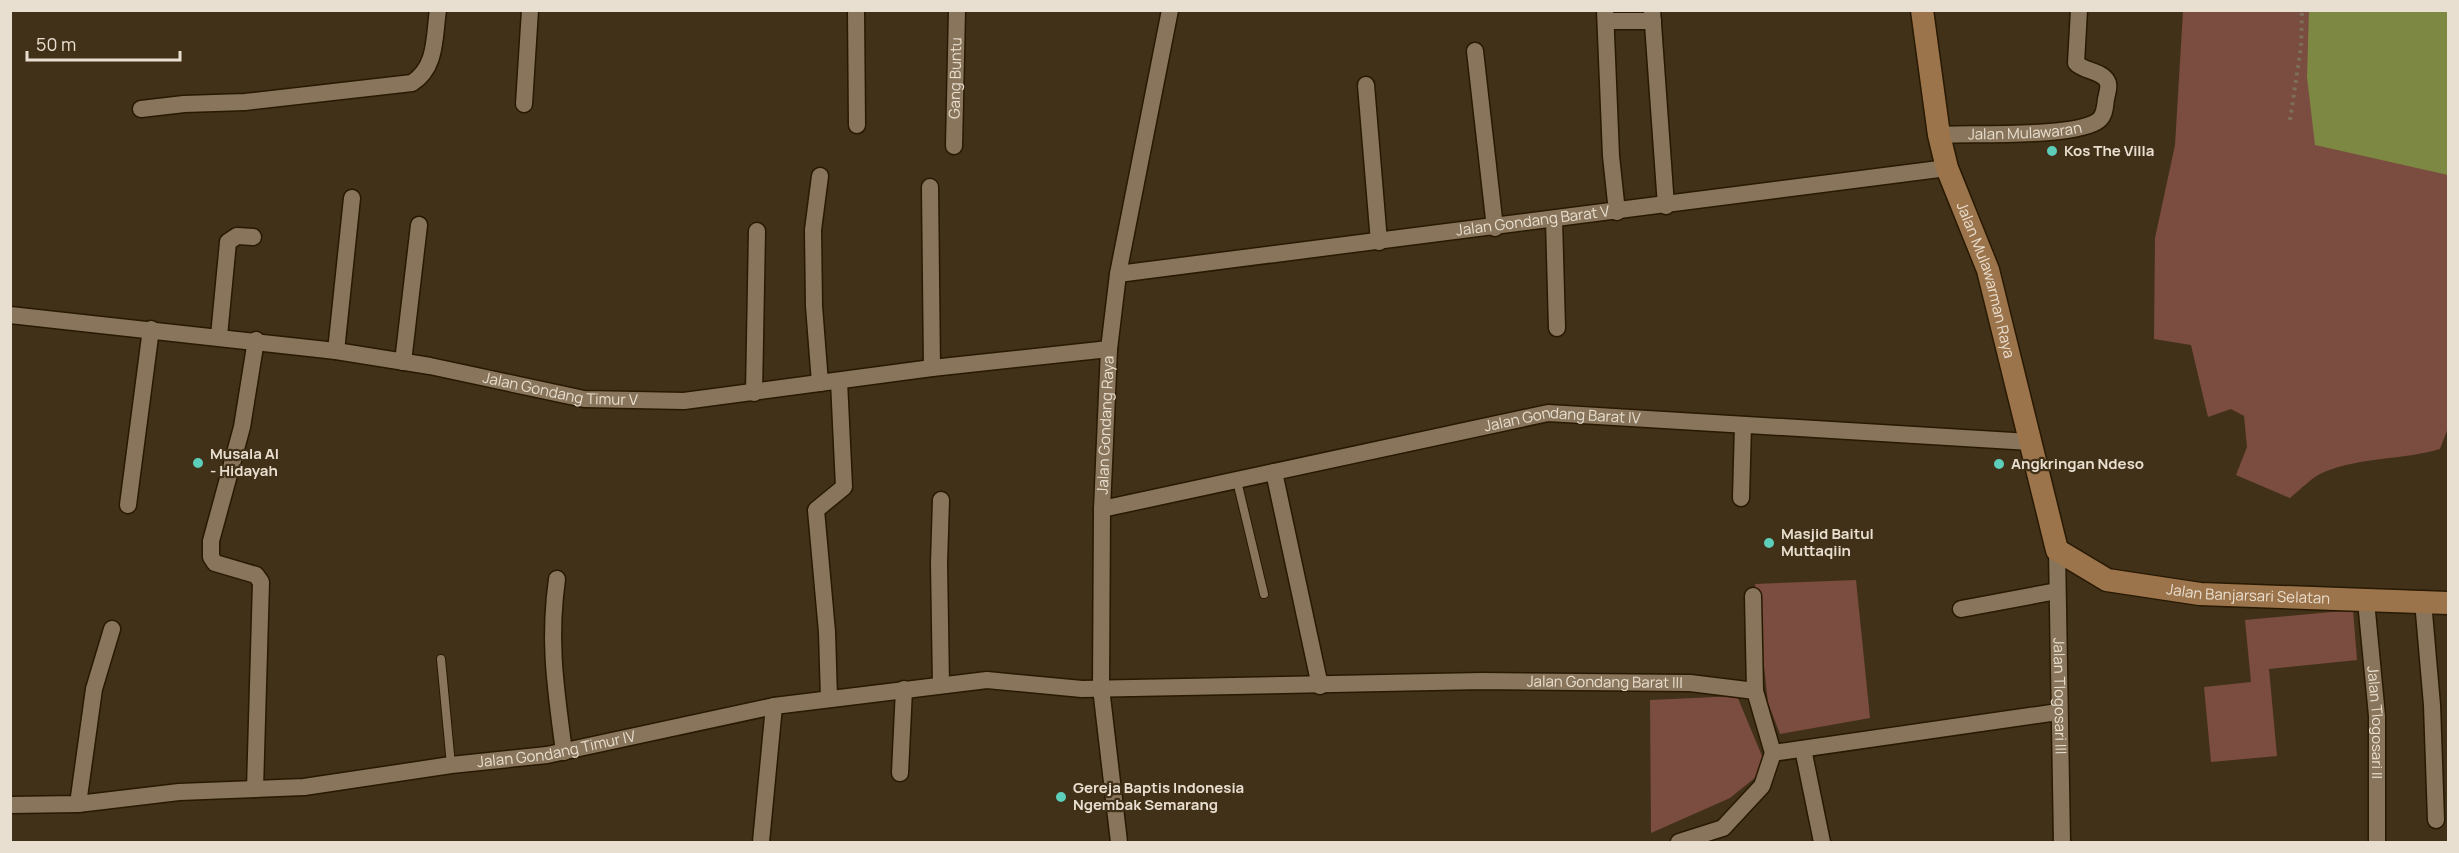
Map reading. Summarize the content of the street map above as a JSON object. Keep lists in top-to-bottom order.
{
  "streets": {
    "main road": ["Jalan Mulawarman Raya", "Jalan Banjarsari Selatan"],
    "street": [
      "Gang Buntu",
      "Jalan Mulawaran",
      "Jalan Gondang Barat V",
      "Jalan Gondang Timur V",
      "Jalan Gondang Raya",
      "Jalan Gondang Barat IV",
      "Jalan Gondang Barat III",
      "Jalan Tlogosari III",
      "Jalan Tlogosari II",
      "Jalan Gondang Timur IV"
    ]
  },
  "crossings": [
    ["Jalan Mulawaran", "Jalan Mulawarman Raya"],
    ["Jalan Gondang Barat V", "Jalan Mulawarman Raya"],
    ["Jalan Gondang Barat V", "Jalan Gondang Raya"],
    ["Jalan Mulawarman Raya", "Jalan Gondang Barat IV"],
    ["Jalan Mulawarman Raya", "Jalan Banjarsari Selatan"],
    ["Jalan Mulawarman Raya", "Jalan Tlogosari III"],
    ["Jalan Gondang Timur V", "Jalan Gondang Raya"],
    ["Jalan Gondang Raya", "Jalan Gondang Barat IV"],
    ["Jalan Gondang Raya", "Jalan Gondang Barat III"],
    ["Jalan Gondang Raya", "Jalan Gondang Timur IV"],
    ["Jalan Banjarsari Selatan", "Jalan Tlogosari III"],
    ["Jalan Banjarsari Selatan", "Jalan Tlogosari II"],
    ["Jalan Gondang Barat III", "Jalan Gondang Timur IV"]
  ],
  "places": [
    "Kos The Villa",
    "Musala Al - Hidayah",
    "Angkringan Ndeso",
    "Masjid Baitul Muttaqiin",
    "Gereja Baptis Indonesia Ngembak Semarang"
  ],
  "scale_bar": "50 m"
}
